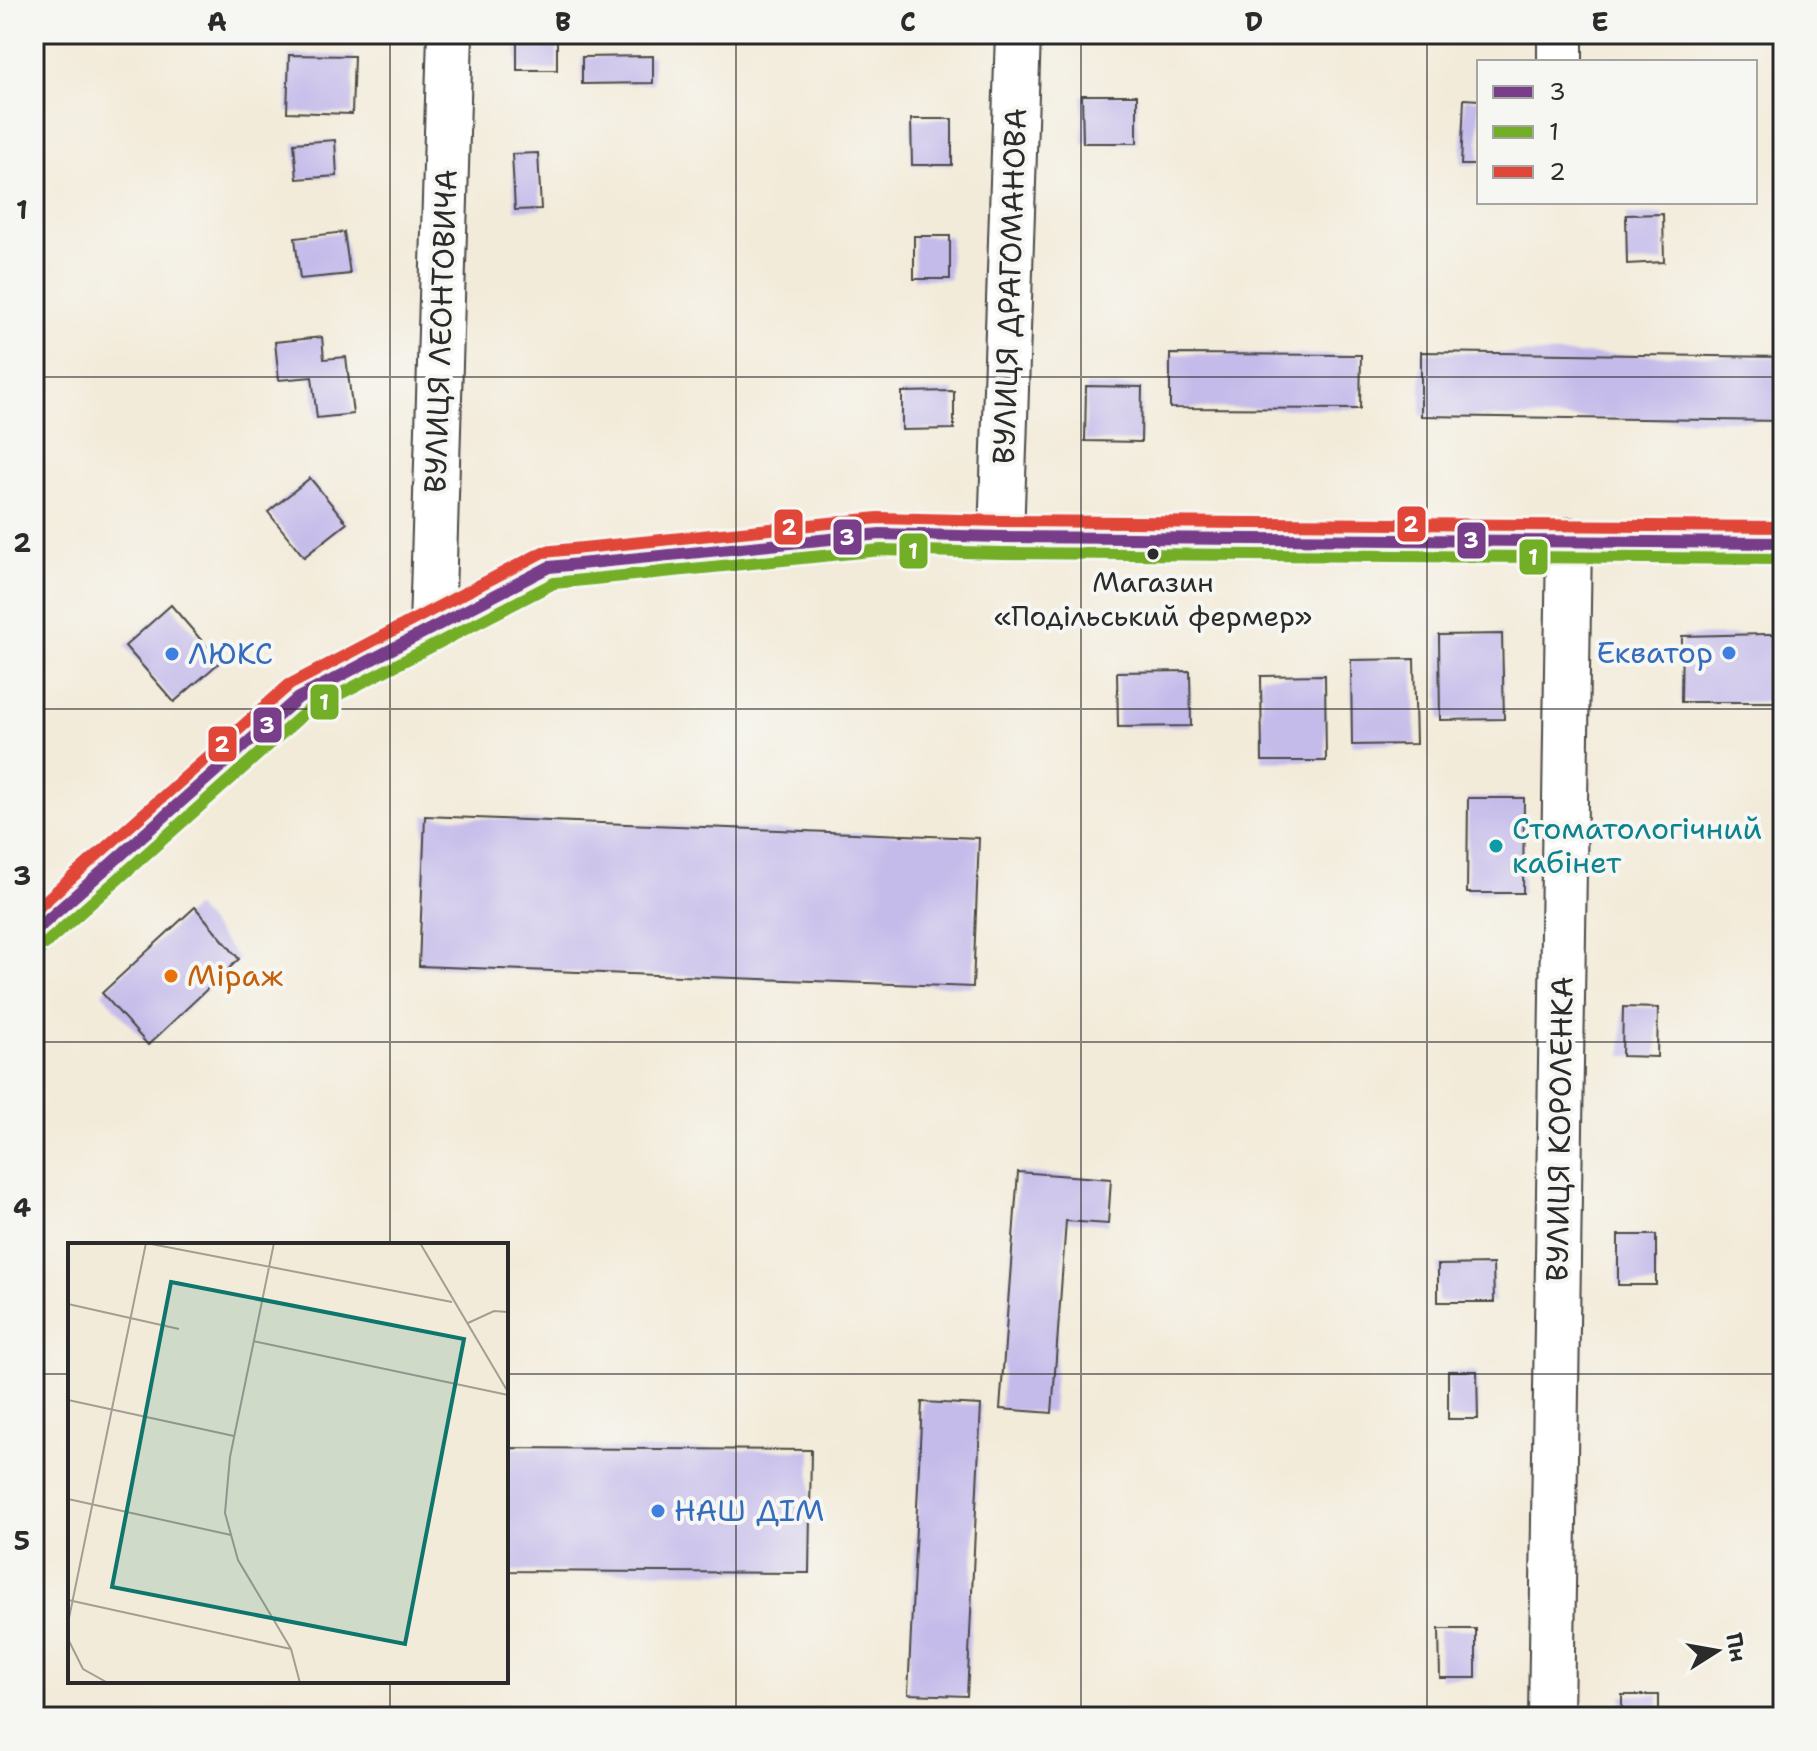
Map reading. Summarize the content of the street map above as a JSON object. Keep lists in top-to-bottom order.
{
  "streets": {
    "street": ["ВУЛИЦЯ ДРАГОМАНОВА", "ВУЛИЦЯ ЛЕОНТОВИЧА", "ВУЛИЦЯ КОРОЛЕНКА"]
  },
  "places": [
    "Магазин «Подільський фермер»",
    "Екватор",
    "ЛЮКС",
    "Стоматологічний кабінет",
    "Міраж",
    "НАШ ДІМ"
  ],
  "lines": ["transit line 2", "transit line 3", "transit line 1"],
  "legend": ["3", "1", "2"],
  "north": "right",
  "grid": {
    "columns": [
      "A",
      "B",
      "C",
      "D",
      "E"
    ],
    "rows": [
      "1",
      "2",
      "3",
      "4",
      "5"
    ]
  }
}
